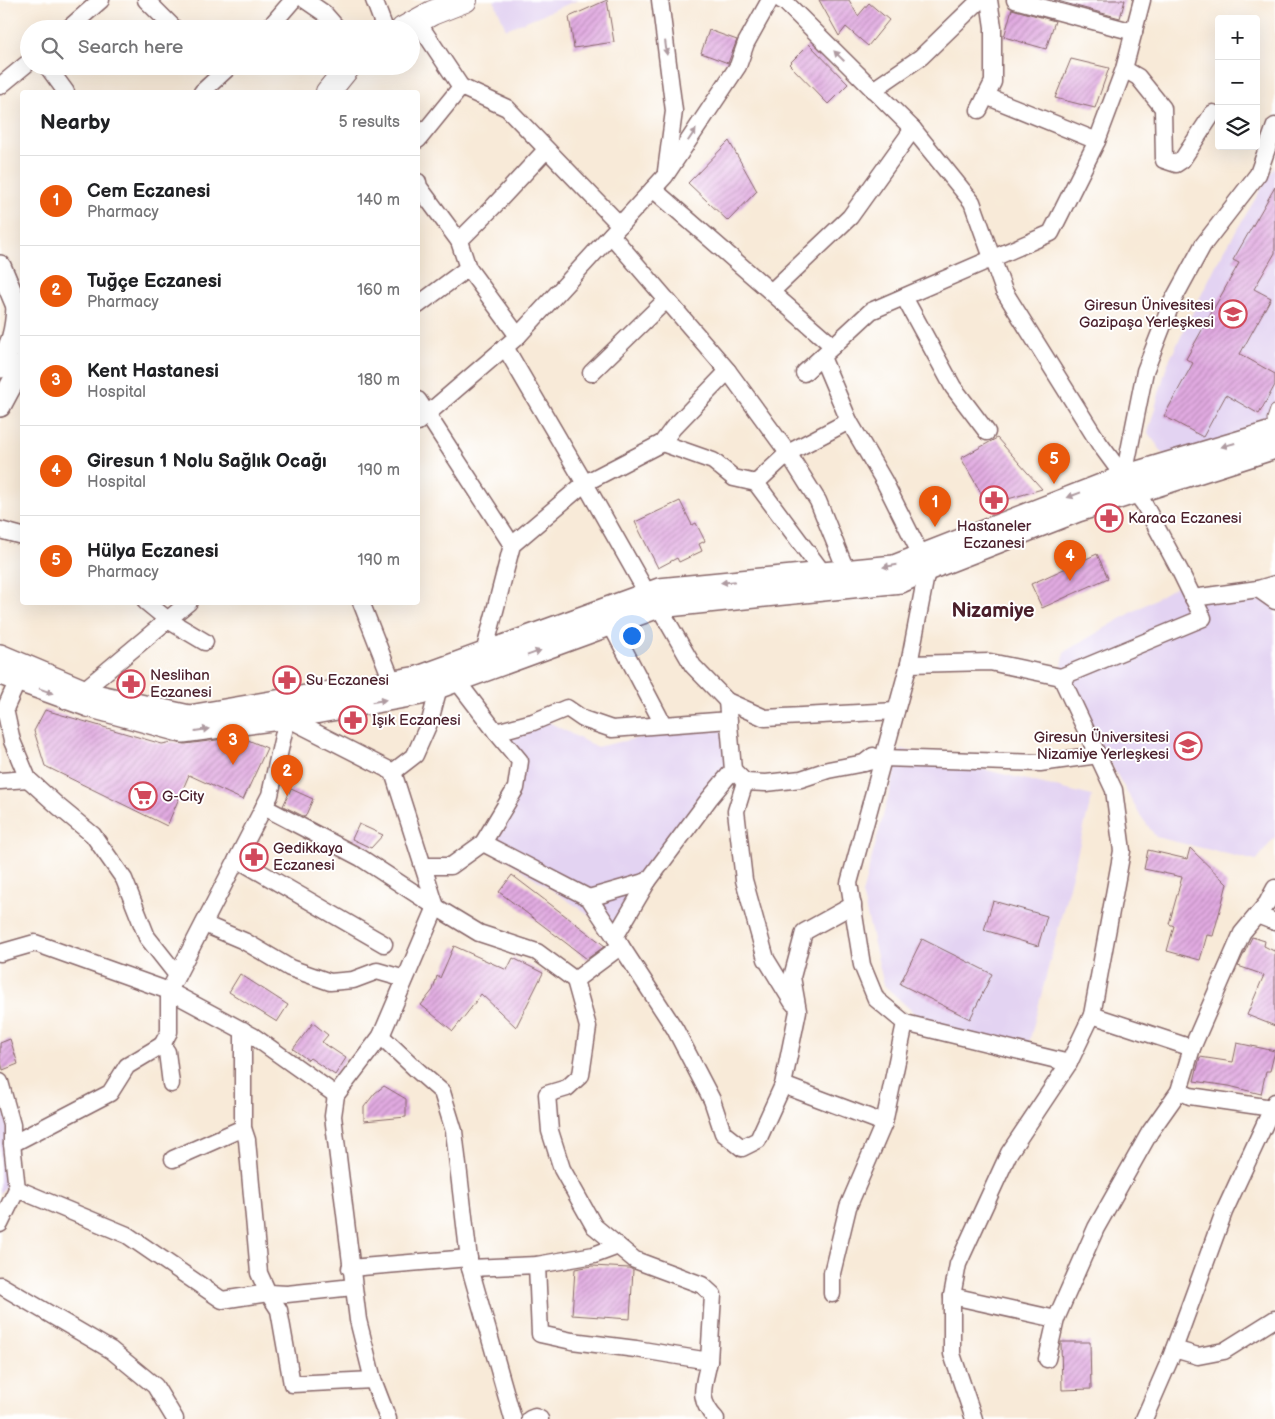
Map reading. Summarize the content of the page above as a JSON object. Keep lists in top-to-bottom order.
{
  "districts": ["Nizamiye"],
  "places": {
    "school or university": ["Giresun Ünivesitesi Gazipaşa Yerleşkesi", "Giresun Üniversitesi Nizamiye Yerleşkesi"],
    "pharmacy": [
      "Hastaneler Eczanesi",
      "Karaca Eczanesi",
      "Su Eczanesi",
      "Neslihan Eczanesi",
      "Işık Eczanesi",
      "Gedikkaya Eczanesi"
    ],
    "supermarket": ["G-City"]
  },
  "page": {
    "map_buttons": ["+", "−"],
    "search": "Search here",
    "heading": ["Nearby", "5 results"],
    "list": [
      {
        "mark": "1",
        "name": "Cem Eczanesi",
        "note": "Pharmacy",
        "value": "140 m"
      },
      {
        "mark": "2",
        "name": "Tuğçe Eczanesi",
        "note": "Pharmacy",
        "value": "160 m"
      },
      {
        "mark": "3",
        "name": "Kent Hastanesi",
        "note": "Hospital",
        "value": "180 m"
      },
      {
        "mark": "4",
        "name": "Giresun 1 Nolu Sağlık Ocağı",
        "note": "Hospital",
        "value": "190 m"
      },
      {
        "mark": "5",
        "name": "Hülya Eczanesi",
        "note": "Pharmacy",
        "value": "190 m"
      }
    ],
    "pins": [
      "5",
      "1",
      "4",
      "3",
      "2"
    ]
  }
}
